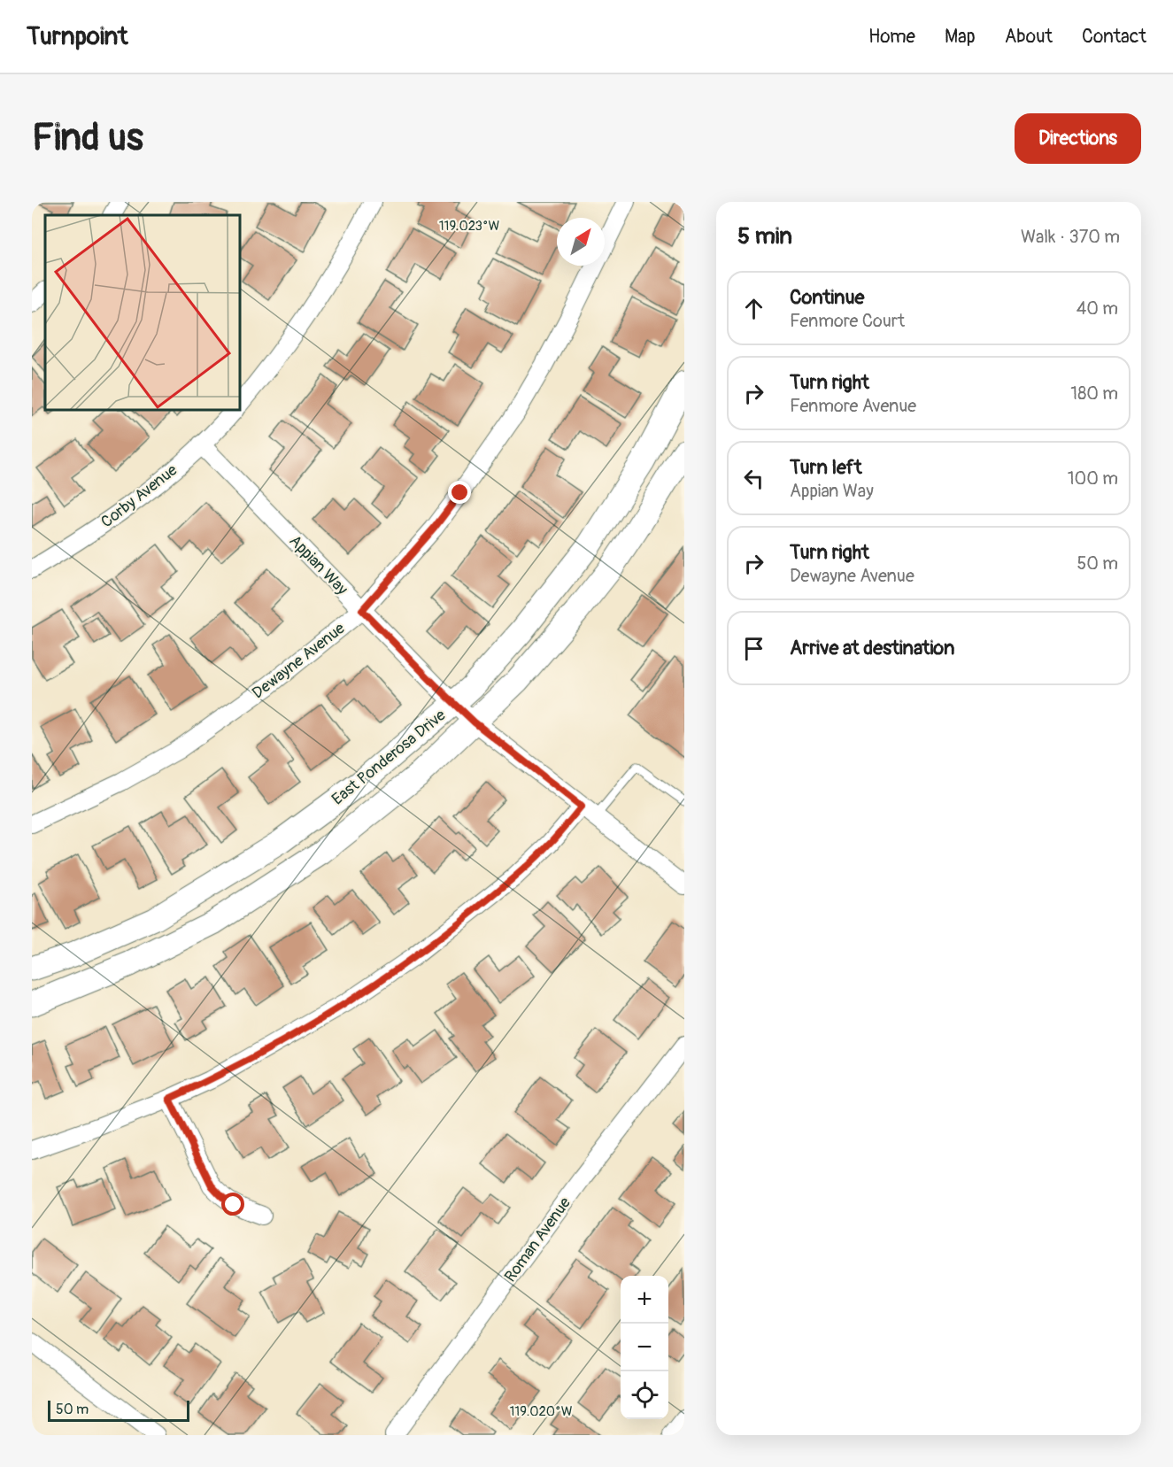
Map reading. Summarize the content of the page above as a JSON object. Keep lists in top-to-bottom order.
{
  "streets": {
    "main road": ["East Ponderosa Drive"],
    "street": [
      "Corby Avenue",
      "Appian Way",
      "Dewayne Avenue",
      "Roman Avenue"
    ]
  },
  "crossings": [
    ["Corby Avenue", "Appian Way"],
    ["Appian Way", "Dewayne Avenue"],
    ["Appian Way", "East Ponderosa Drive"]
  ],
  "scale_bar": "50 m",
  "north": "top right",
  "page": {
    "header": "Turnpoint",
    "nav": [
      "Home",
      "Map",
      "About",
      "Contact"
    ],
    "buttons": "Directions",
    "title": "Find us",
    "heading": ["5 min", "Walk · 370 m"],
    "list": [
      ["Continue", "Fenmore Court", "40 m"],
      ["Turn right", "Fenmore Avenue", "180 m"],
      ["Turn left", "Appian Way", "100 m"],
      ["Turn right", "Dewayne Avenue", "50 m"],
      "Arrive at destination"
    ],
    "map_buttons": ["+", "−"],
    "scale": "50 m"
  },
  "coordinates": ["119.023°W", "119.020°W"]
}
